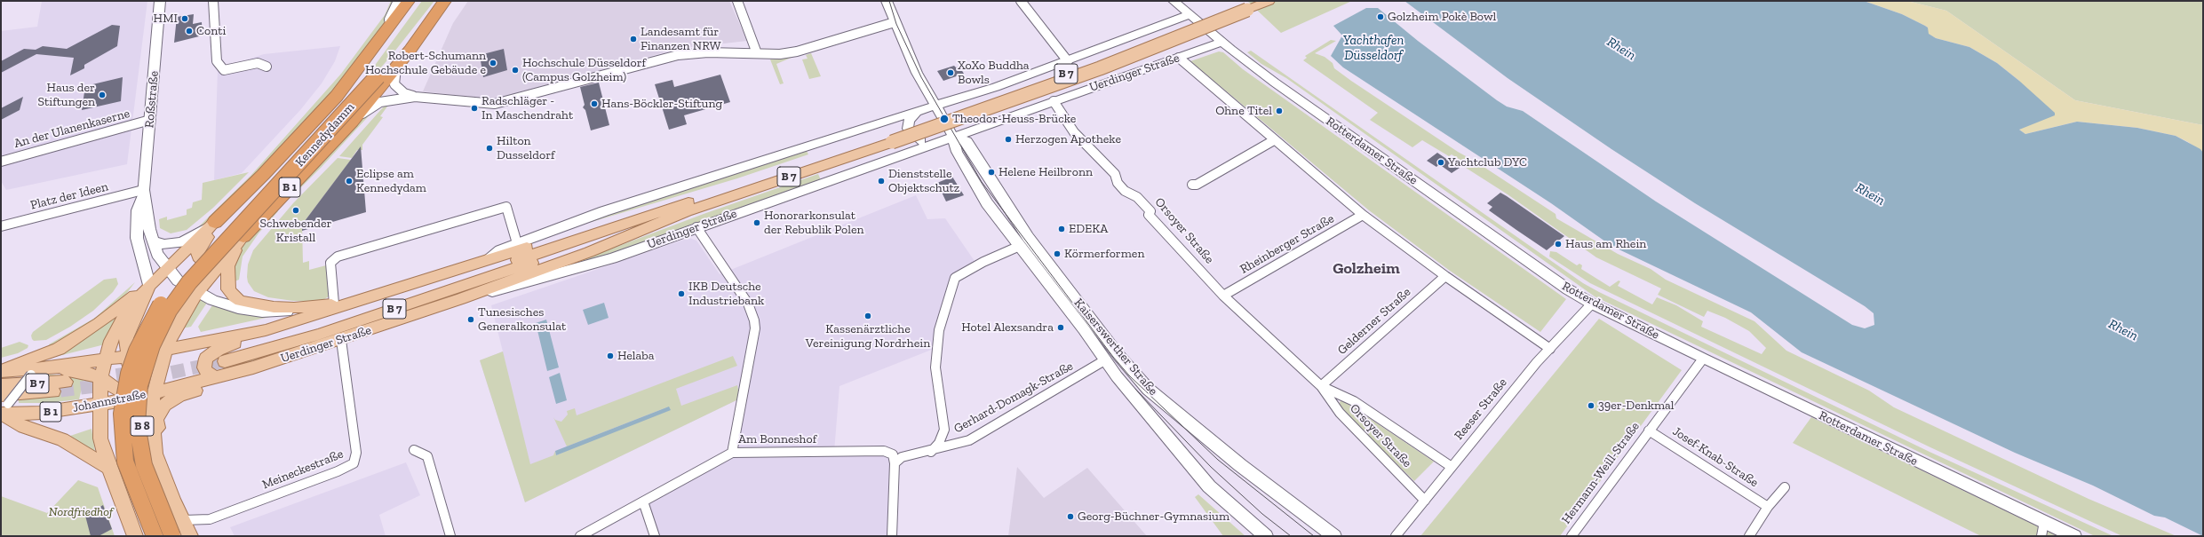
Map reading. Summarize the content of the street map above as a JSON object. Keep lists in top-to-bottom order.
{
  "streets": {
    "highway": ["Kennedydamm", "B 1"],
    "main road": [
      "Uerdinger Straße",
      "B 7",
      "Johannstraße",
      "B 8"
    ],
    "street": [
      "Roßstraße",
      "An der Ulanenkaserne",
      "Rotterdamer Straße",
      "Platz der Ideen",
      "Orsoyer Straße",
      "Rheinberger Straße",
      "Gelderner Straße",
      "Kaiserswerther Straße",
      "Gerhard-Domagk-Straße",
      "Reeser Straße",
      "Am Bonneshof",
      "Josef-Knab-Straße",
      "Meineckestraße",
      "Hermann-Weill-Straße"
    ]
  },
  "crossings": [
    ["Uerdinger Straße", "Rotterdamer Straße"],
    ["Uerdinger Straße", "B 1"],
    ["Uerdinger Straße", "Orsoyer Straße"],
    ["Uerdinger Straße", "Kaiserswerther Straße"],
    ["Uerdinger Straße", "Johannstraße"],
    ["Uerdinger Straße", "Meineckestraße"],
    ["B 7", "Johannstraße"],
    ["Roßstraße", "An der Ulanenkaserne"],
    ["Roßstraße", "Kennedydamm"],
    ["Roßstraße", "B 1"],
    ["Roßstraße", "Platz der Ideen"],
    ["Roßstraße", "Johannstraße"],
    ["Kennedydamm", "B 1"],
    ["Kennedydamm", "Johannstraße"],
    ["Rotterdamer Straße", "Reeser Straße"],
    ["Rotterdamer Straße", "Hermann-Weill-Straße"],
    ["B 1", "Johannstraße"],
    ["Orsoyer Straße", "Rheinberger Straße"],
    ["Orsoyer Straße", "Gelderner Straße"],
    ["Orsoyer Straße", "Reeser Straße"],
    ["Kaiserswerther Straße", "Gerhard-Domagk-Straße"],
    ["Gerhard-Domagk-Straße", "Am Bonneshof"],
    ["Johannstraße", "B 8"],
    ["Josef-Knab-Straße", "Hermann-Weill-Straße"]
  ],
  "districts": ["Golzheim"],
  "water": ["Yachthafen Düsseldorf", "Rhein"],
  "parks": ["Nordfriedhof"],
  "places": [
    "Golzheim Pokè Bowl",
    "HMI",
    "Conti",
    "Landesamt für Finanzen NRW",
    "Robert-Schumann Hochschule Gebäude e",
    "Hochschule Düsseldorf (Campus Golzheim)",
    "XoXo Buddha Bowls",
    "Haus der Stiftungen",
    "Hans-Böckler-Stiftung",
    "Radschläger - In Maschendraht",
    "Ohne Titel",
    "Theodor-Heuss-Brücke",
    "Herzogen Apotheke",
    "Hilton Dusseldorf",
    "Yachtclub DYC",
    "Helene Heilbronn",
    "Eclipse am Kennedydam",
    "Dienststelle Objektschutz",
    "Schwebender Kristall",
    "Honorarkonsulat der Rebublik Polen",
    "EDEKA",
    "Haus am Rhein",
    "Körmerformen",
    "IKB Deutsche Industriebank",
    "Kassenärztliche Vereinigung Nordrhein",
    "Tunesisches Generalkonsulat",
    "Hotel Alexsandra",
    "Helaba",
    "39er-Denkmal",
    "Georg-Büchner-Gymnasium"
  ]
}
